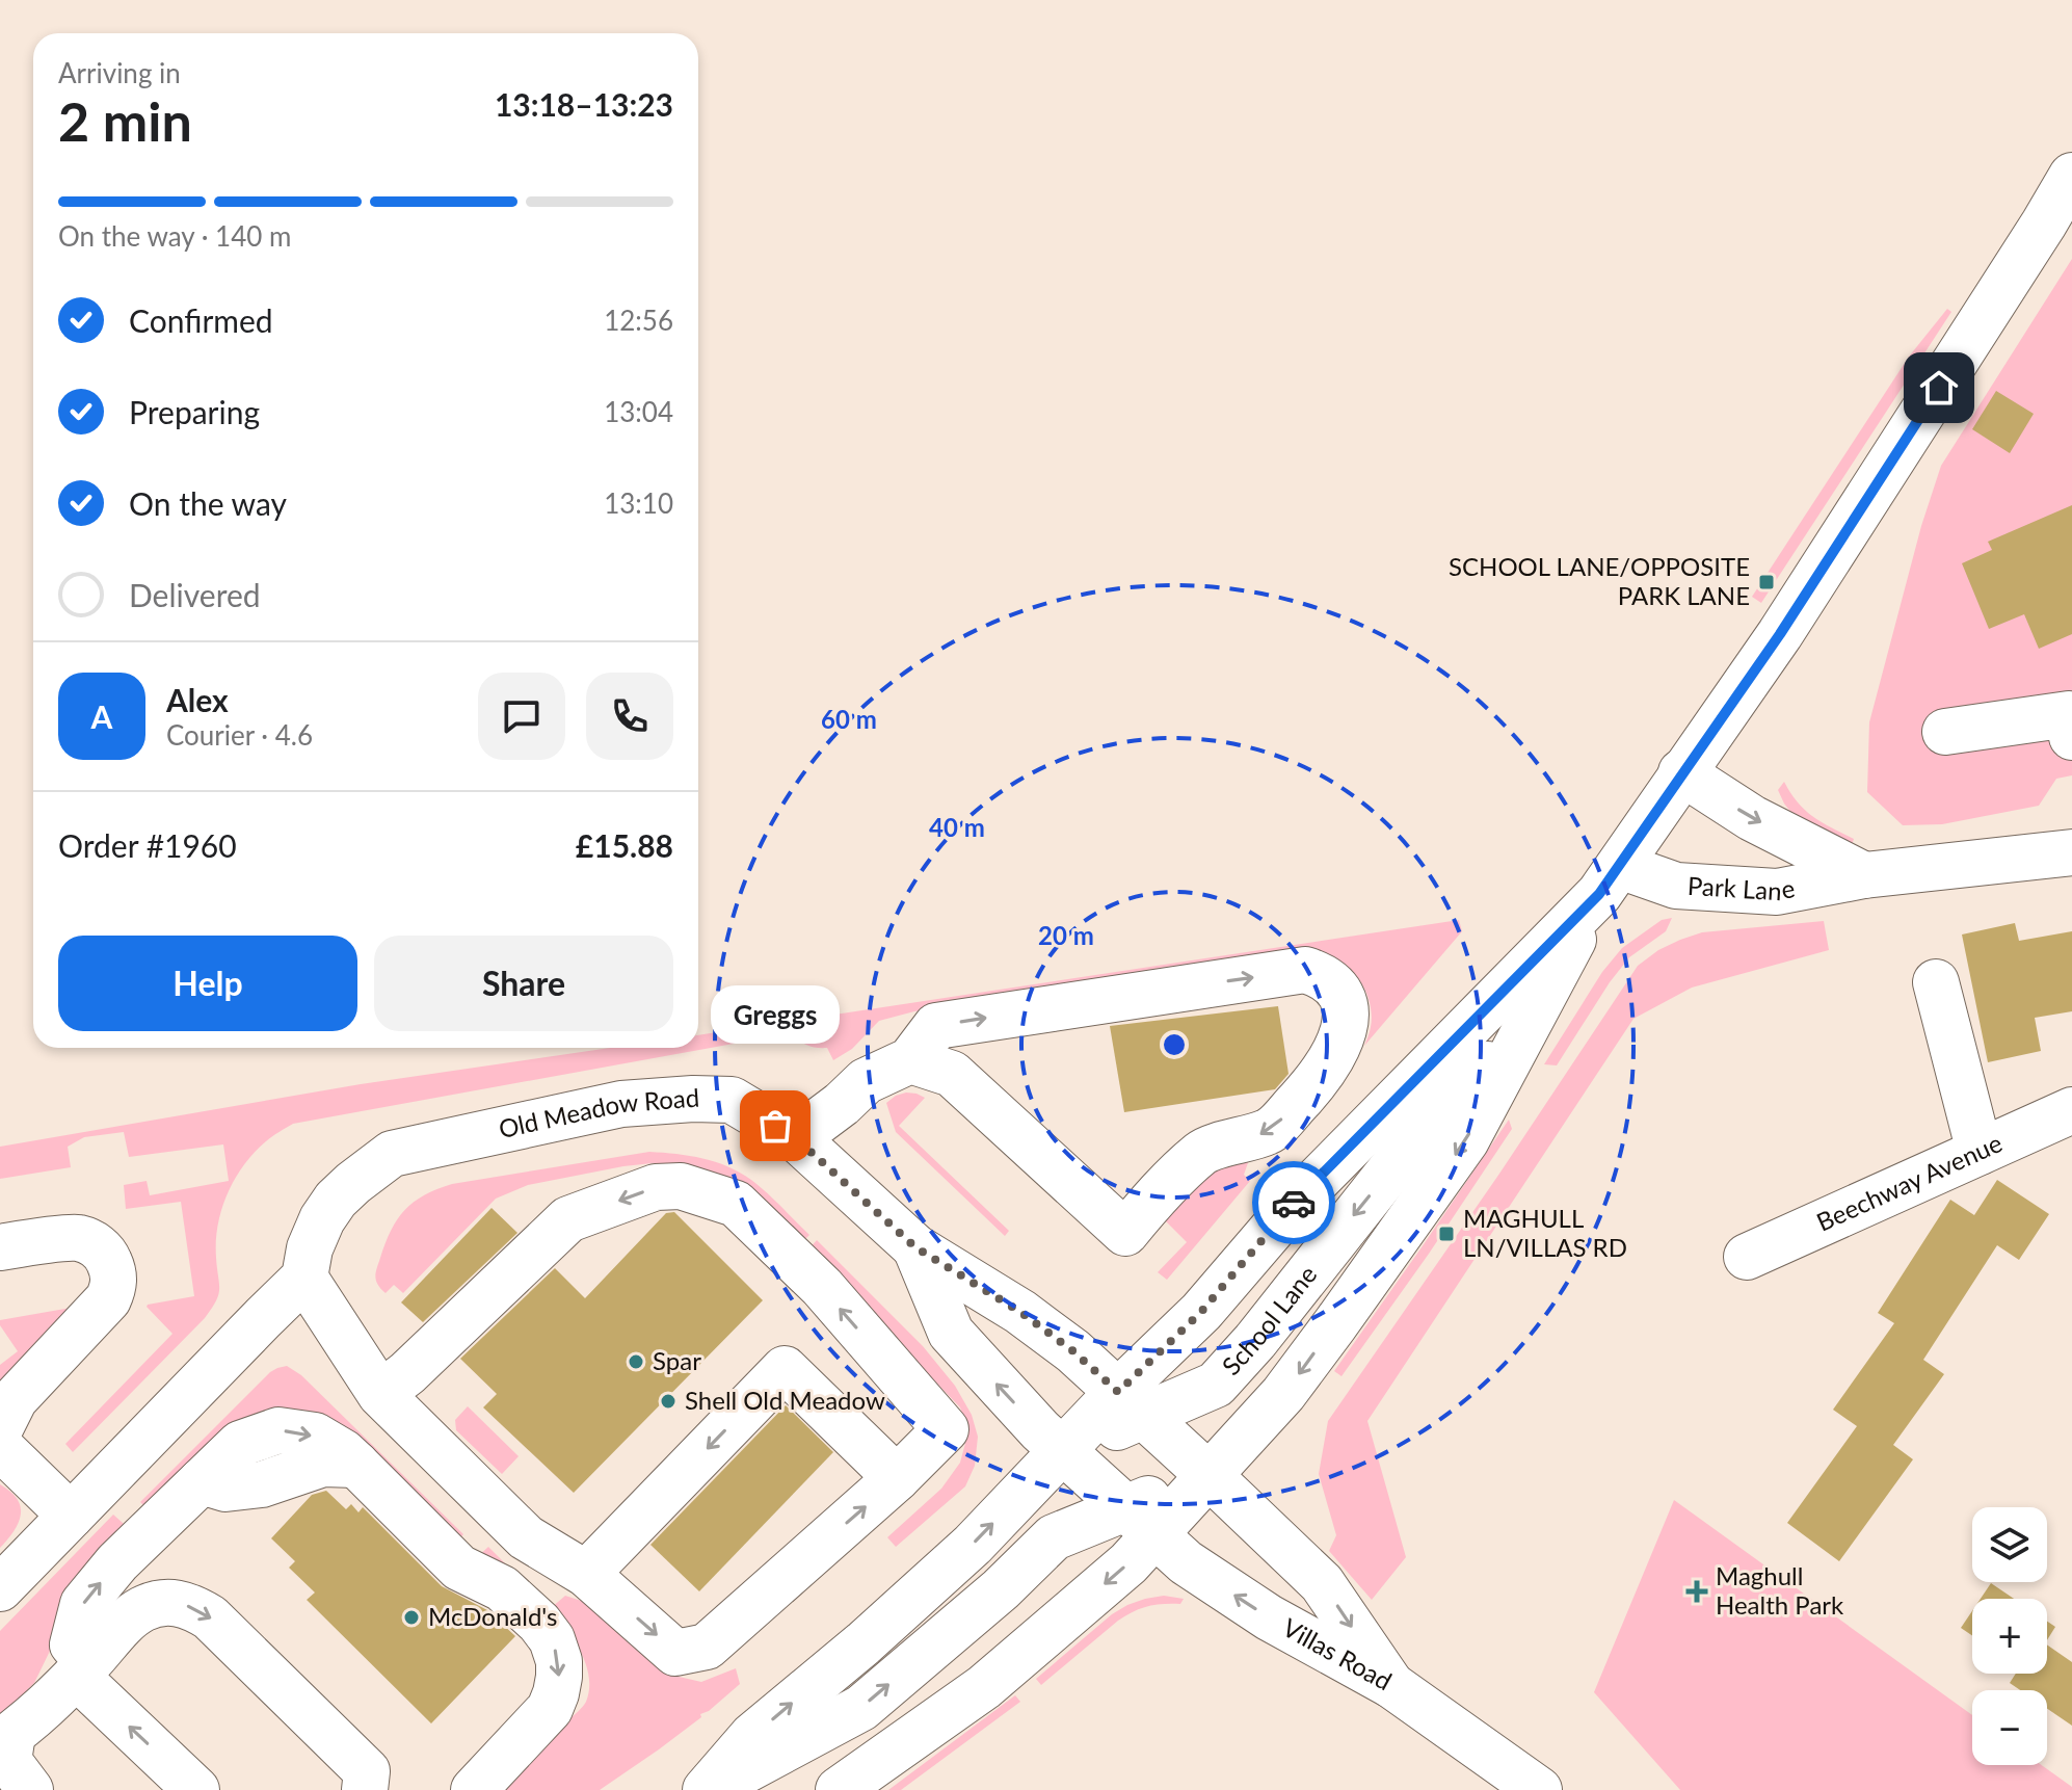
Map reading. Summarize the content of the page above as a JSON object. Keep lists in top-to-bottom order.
{
  "streets": {
    "street": [
      "Park Lane",
      "Old Meadow Road",
      "Beechway Avenue",
      "School Lane",
      "Villas Road"
    ]
  },
  "crossings": [
    ["Park Lane", "School Lane"],
    ["Old Meadow Road", "School Lane"],
    ["Old Meadow Road", "Villas Road"],
    ["School Lane", "Villas Road"]
  ],
  "places": {
    "transit": ["SCHOOL LANE/OPPOSITE PARK LANE", "MAGHULL LN/VILLAS RD"],
    "other": [
      "Greggs",
      "Spar",
      "Shell Old Meadow",
      "McDonald's"
    ],
    "health": ["Maghull Health Park"]
  },
  "page": {
    "heading": ["2 min", "Arriving in", "13:18–13:23"],
    "panel": [
      "Alex",
      "Courier · 4.6",
      "Order #1960",
      "£15.88"
    ],
    "bar": "On the way · 140 m",
    "list": [
      ["Confirmed", "12:56"],
      ["Preparing", "13:04"],
      ["On the way", "13:10"],
      "Delivered"
    ],
    "round": "A",
    "buttons": ["Help", "Share"],
    "bubble": "Greggs",
    "map_buttons": ["+", "−"]
  },
  "rings": ["60 m", "40 m", "20 m"]
}
